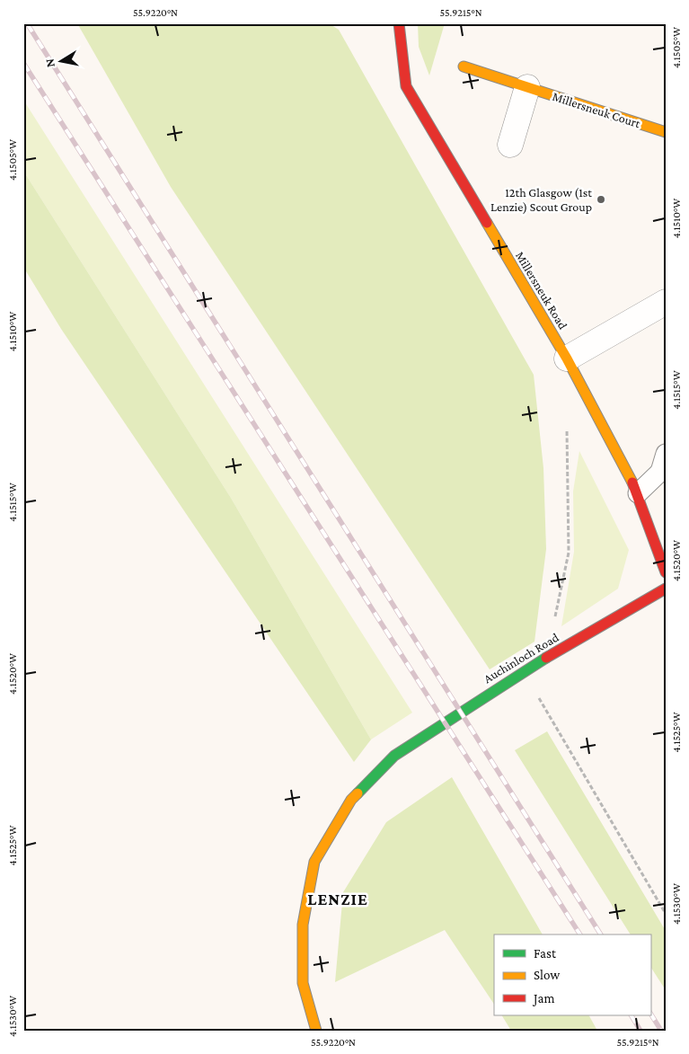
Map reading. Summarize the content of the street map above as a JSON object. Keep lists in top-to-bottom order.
{
  "streets": {
    "street": ["Millersneuk Court", "Millersneuk Road", "Auchinloch Road"]
  },
  "districts": ["LENZIE"],
  "places": ["12th Glasgow (1st Lenzie) Scout Group"],
  "legend": ["Fast", "Slow", "Jam"],
  "north": "left",
  "coordinates": [
    "55.9220°N",
    "55.9215°N",
    "4.1505°W",
    "4.1510°W",
    "4.1515°W",
    "4.1520°W",
    "4.1525°W",
    "4.1530°W"
  ]
}
